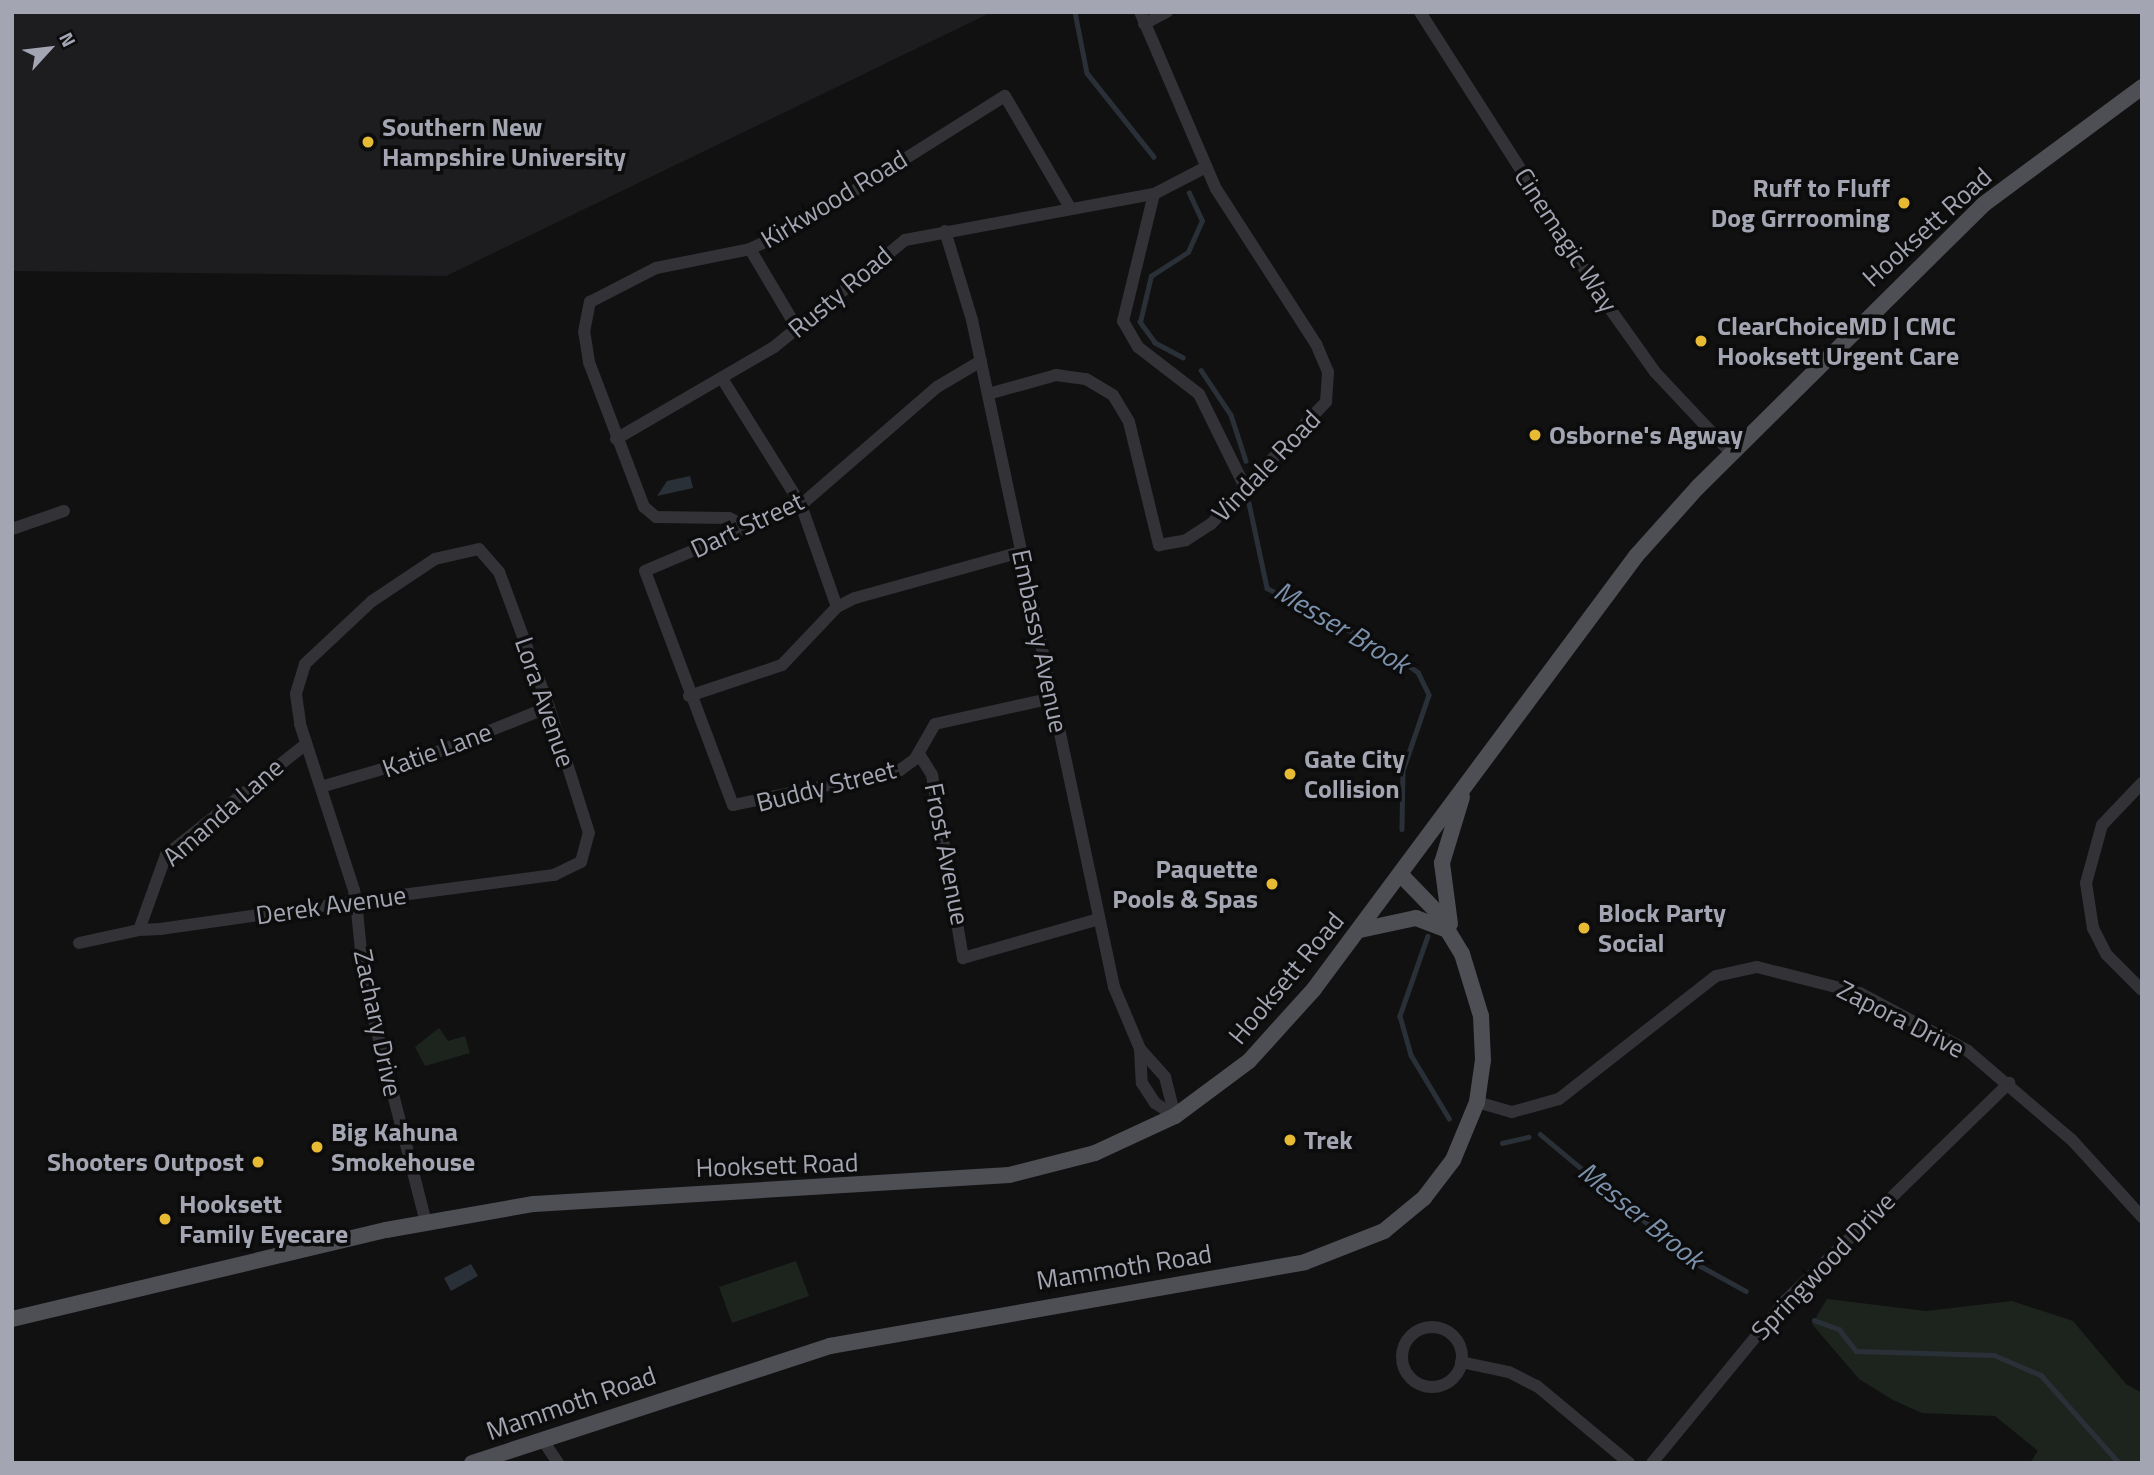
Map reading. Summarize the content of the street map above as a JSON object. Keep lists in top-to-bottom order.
{
  "streets": {
    "main road": ["Hooksett Road", "Mammoth Road"],
    "street": [
      "Kirkwood Road",
      "Cinemagic Way",
      "Rusty Road",
      "Vindale Road",
      "Dart Street",
      "Embassy Avenue",
      "Lora Avenue",
      "Katie Lane",
      "Buddy Street",
      "Amanda Lane",
      "Frost Avenue",
      "Derek Avenue",
      "Zapora Drive",
      "Zachary Drive",
      "Springwood Drive"
    ]
  },
  "crossings": [
    ["Kirkwood Road", "Rusty Road"],
    ["Hooksett Road", "Cinemagic Way"],
    ["Hooksett Road", "Embassy Avenue"],
    ["Hooksett Road", "Zachary Drive"],
    ["Hooksett Road", "Mammoth Road"],
    ["Rusty Road", "Vindale Road"],
    ["Rusty Road", "Embassy Avenue"],
    ["Vindale Road", "Embassy Avenue"],
    ["Dart Street", "Embassy Avenue"],
    ["Dart Street", "Buddy Street"],
    ["Embassy Avenue", "Buddy Street"],
    ["Embassy Avenue", "Frost Avenue"],
    ["Lora Avenue", "Katie Lane"],
    ["Lora Avenue", "Derek Avenue"],
    ["Lora Avenue", "Zachary Drive"],
    ["Katie Lane", "Zachary Drive"],
    ["Buddy Street", "Frost Avenue"],
    ["Amanda Lane", "Derek Avenue"],
    ["Amanda Lane", "Zachary Drive"],
    ["Derek Avenue", "Zachary Drive"],
    ["Zapora Drive", "Springwood Drive"],
    ["Zapora Drive", "Mammoth Road"]
  ],
  "water": ["Messer Brook"],
  "places": [
    "Southern New Hampshire University",
    "Ruff to Fluff Dog Grrrooming",
    "ClearChoiceMD | CMC Hooksett Urgent Care",
    "Osborne's Agway",
    "Gate City Collision",
    "Paquette Pools & Spas",
    "Block Party Social",
    "Trek",
    "Big Kahuna Smokehouse",
    "Shooters Outpost",
    "Hooksett Family Eyecare"
  ],
  "north": "top right"
}
